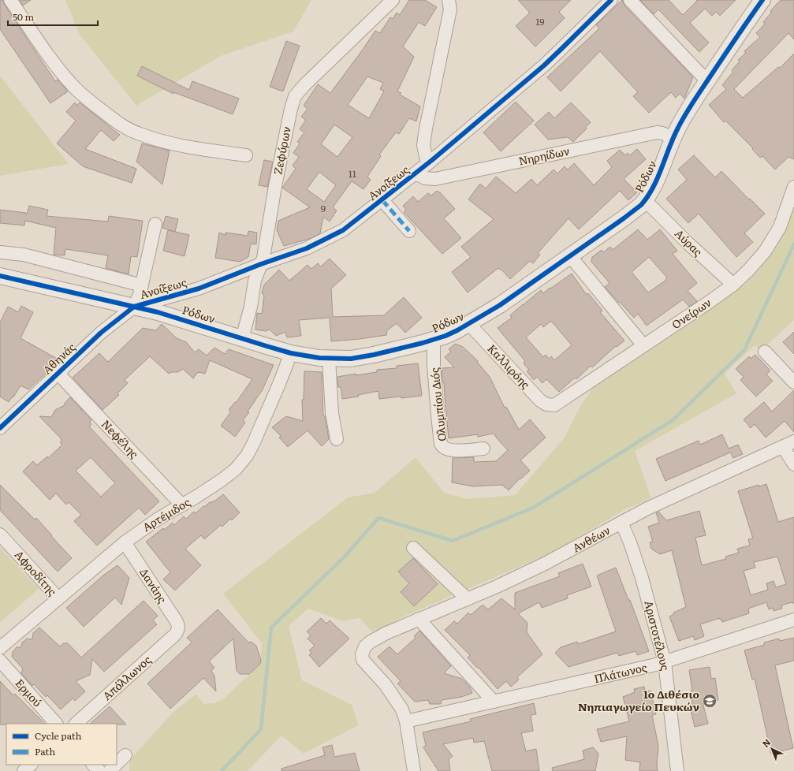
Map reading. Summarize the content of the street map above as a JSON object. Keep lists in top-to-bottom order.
{
  "streets": {
    "street": [
      "Ζεφύρων",
      "Νηρηίδων",
      "Ρόδων",
      "Ανοίξεως",
      "Αύρας",
      "Ονείρων",
      "Αθηνάς",
      "Καλλιρόης",
      "Ολυμπίου Διός",
      "Νεφέλης",
      "Αρτέμιδος",
      "Ανθέων",
      "Αφροδίτης",
      "Δανάης",
      "Αριστοτέλους",
      "Πλάτωνος",
      "Απόλλωνος",
      "Ερμού"
    ]
  },
  "crossings": [
    ["Ζεφύρων", "Ρόδων"],
    ["Ζεφύρων", "Ανοίξεως"],
    ["Νηρηίδων", "Ρόδων"],
    ["Νηρηίδων", "Ανοίξεως"],
    ["Ρόδων", "Ανοίξεως"],
    ["Ρόδων", "Αύρας"],
    ["Ρόδων", "Αθηνάς"],
    ["Ρόδων", "Καλλιρόης"],
    ["Ρόδων", "Ολυμπίου Διός"],
    ["Ρόδων", "Αρτέμιδος"],
    ["Ανοίξεως", "Αθηνάς"],
    ["Αύρας", "Ονείρων"],
    ["Ονείρων", "Καλλιρόης"],
    ["Αθηνάς", "Νεφέλης"],
    ["Νεφέλης", "Αρτέμιδος"],
    ["Αρτέμιδος", "Αφροδίτης"],
    ["Αρτέμιδος", "Δανάης"],
    ["Ανθέων", "Αριστοτέλους"],
    ["Ανθέων", "Πλάτωνος"],
    ["Δανάης", "Απόλλωνος"],
    ["Αριστοτέλους", "Πλάτωνος"]
  ],
  "places": {
    "school or university": ["1ο Διθέσιο Νηπιαγωγείο Πευκών"]
  },
  "house_numbers": ["19", "11", "9"],
  "legend": ["Cycle path", "Path"],
  "scale_bar": "50 m",
  "north": "top left"
}
